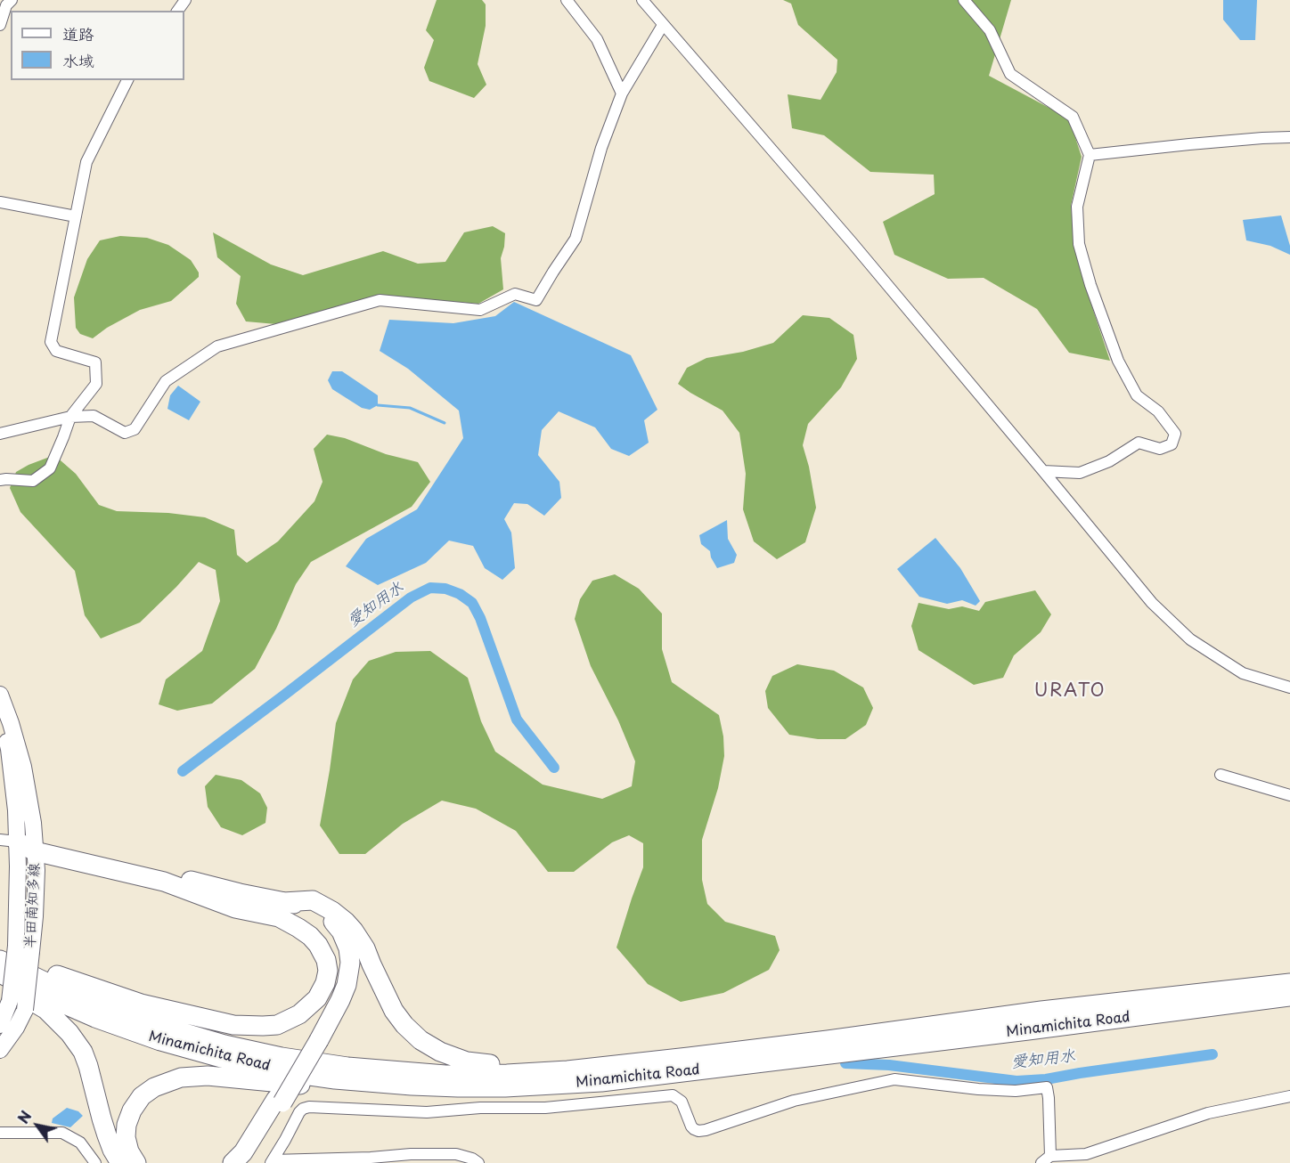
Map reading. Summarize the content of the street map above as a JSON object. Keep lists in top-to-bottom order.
{
  "streets": {
    "highway": ["Minamichita Road"],
    "main road": ["半田南知多線"]
  },
  "districts": ["URATO"],
  "water": ["愛知用水"],
  "legend": ["道路", "水域"],
  "north": "top left"
}
